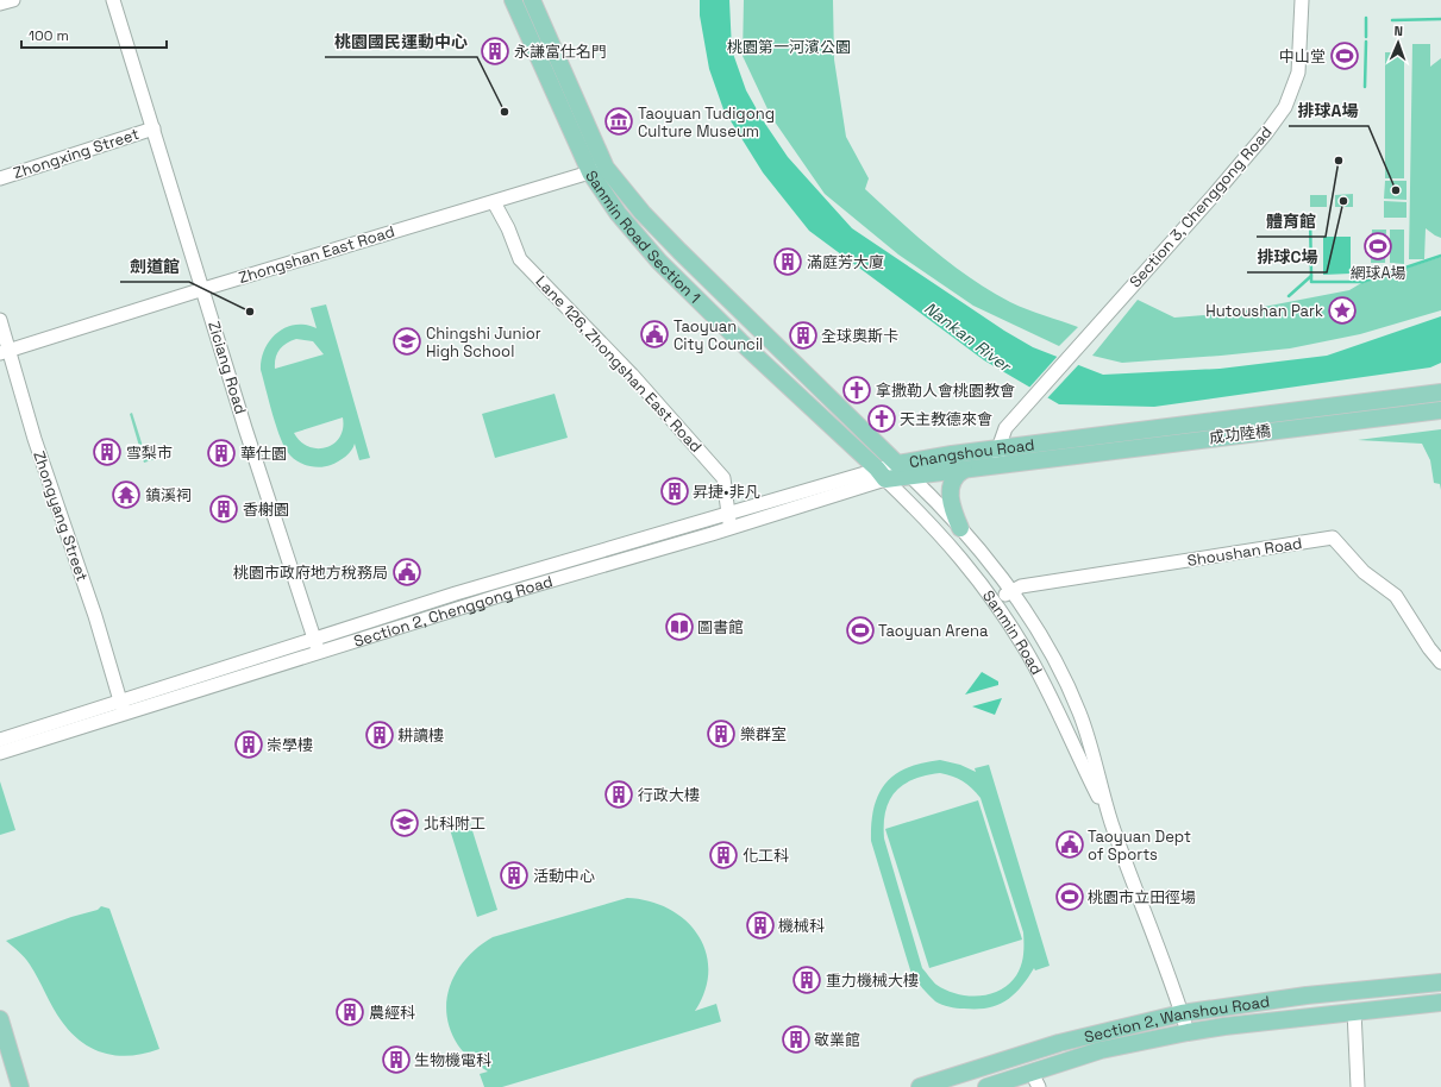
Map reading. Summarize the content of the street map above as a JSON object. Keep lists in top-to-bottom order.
{
  "streets": {
    "main road": [
      "Sanmin Road Section 1",
      "成功陸橋",
      "Changshou Road",
      "Section 2, Chenggong Road",
      "Section 2, Wanshou Road"
    ],
    "street": [
      "Zhongxing Street",
      "Section 3, Chenggong Road",
      "Zhongshan East Road",
      "Lane 126, Zhongshan East Road",
      "Ziciang Road",
      "Zhongyang Street",
      "Shoushan Road",
      "Sanmin Road"
    ]
  },
  "crossings": [
    ["Zhongxing Street", "Ziciang Road"],
    ["Section 3, Chenggong Road", "Changshou Road"],
    ["Sanmin Road Section 1", "Zhongshan East Road"],
    ["Sanmin Road Section 1", "Changshou Road"],
    ["Sanmin Road Section 1", "Section 2, Chenggong Road"],
    ["Sanmin Road Section 1", "Sanmin Road"],
    ["Zhongshan East Road", "Lane 126, Zhongshan East Road"],
    ["Zhongshan East Road", "Ziciang Road"],
    ["Zhongshan East Road", "Zhongyang Street"],
    ["Lane 126, Zhongshan East Road", "Section 2, Chenggong Road"],
    ["Ziciang Road", "Section 2, Chenggong Road"],
    ["成功陸橋", "Changshou Road"],
    ["Changshou Road", "Section 2, Chenggong Road"],
    ["Changshou Road", "Sanmin Road"],
    ["Zhongyang Street", "Section 2, Chenggong Road"],
    ["Shoushan Road", "Sanmin Road"],
    ["Section 2, Chenggong Road", "Sanmin Road"],
    ["Sanmin Road", "Section 2, Wanshou Road"]
  ],
  "water": ["Nankan River"],
  "parks": ["桃園第一河濱公園"],
  "places": {
    "building": [
      "永謙富仕名門",
      "滿庭芳大廈",
      "全球奧斯卡",
      "雪梨市",
      "華仕園",
      "昇捷•非凡",
      "香榭園",
      "樂群室",
      "耕讀樓",
      "崇學樓",
      "行政大樓",
      "化工科",
      "活動中心",
      "機械科",
      "重力機械大樓",
      "農經科",
      "敬業館",
      "生物機電科"
    ],
    "sports": [
      "中山堂",
      "網球A場",
      "Taoyuan Arena",
      "桃園市立田徑場"
    ],
    "other": [
      "桃園國民運動中心",
      "體育館",
      "排球A場",
      "排球C場",
      "劍道館"
    ],
    "museum": ["Taoyuan Tudigong Culture Museum"],
    "place": ["Hutoushan Park"],
    "public building": ["Taoyuan City Council", "桃園市政府地方稅務局", "Taoyuan Dept of Sports"],
    "school or university": ["Chingshi Junior High School", "北科附工"],
    "church": ["拿撒勒人會桃園教會", "天主教德來會"],
    "temple": ["鎮溪祠"],
    "library": ["圖書館"]
  },
  "scale_bar": "100 m",
  "north": "top"
}
